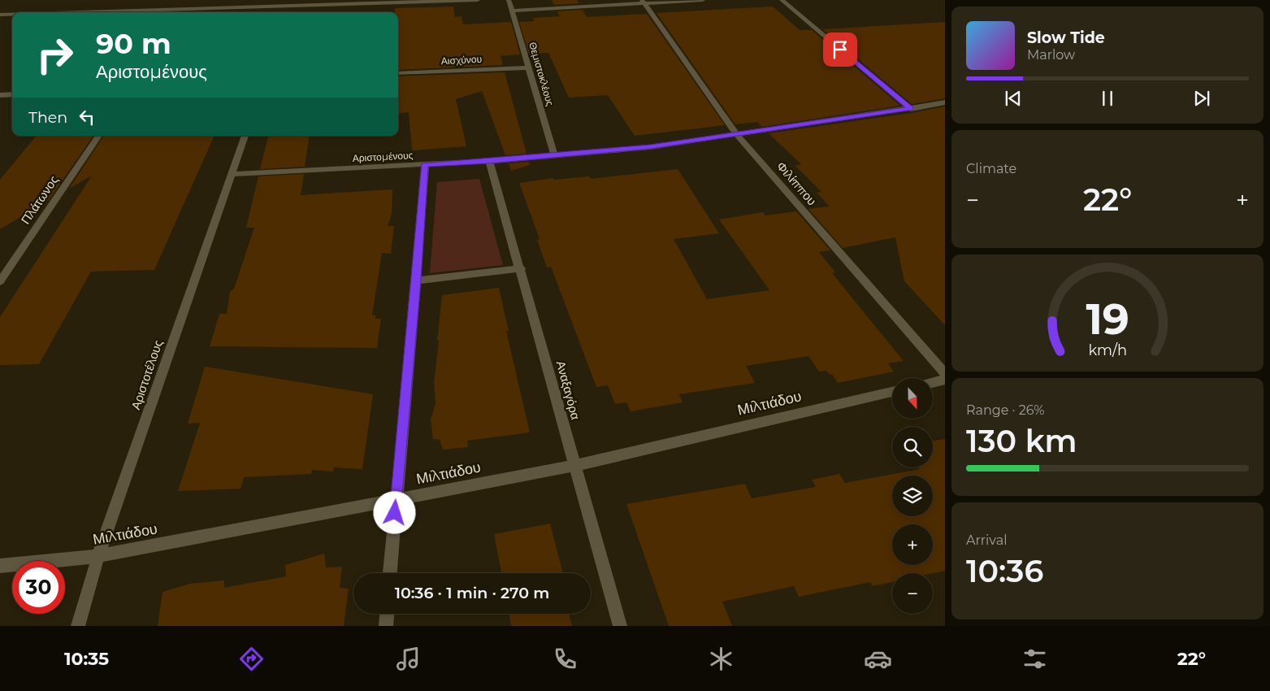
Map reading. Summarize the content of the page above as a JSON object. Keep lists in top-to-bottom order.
{
  "streets": {
    "street": [
      "Αισχύνου",
      "Θεμιστοκλέους",
      "Αριστομένους",
      "Φιλίππου",
      "Πλάτωνος",
      "Αριστοτέλους",
      "Αναξαγόρα",
      "Μιλτιάδου"
    ]
  },
  "crossings": [
    ["Αισχύνου", "Θεμιστοκλέους"],
    ["Θεμιστοκλέους", "Αριστομένους"],
    ["Αριστομένους", "Φιλίππου"],
    ["Αριστομένους", "Αριστοτέλους"],
    ["Αριστομένους", "Αναξαγόρα"],
    ["Αριστοτέλους", "Μιλτιάδου"],
    ["Αναξαγόρα", "Μιλτιάδου"]
  ],
  "north": "bottom",
  "page": {
    "turn": ["90 m", "Αριστομένους"],
    "song": ["Slow Tide", "Marlow"],
    "then": "Then",
    "tile": [
      "Climate",
      ["Range · 26%", "130 km"],
      ["Arrival", "10:36"]
    ],
    "heat": ["−", "22°", "+"],
    "map_buttons": ["+", "−"],
    "limit": "30",
    "trip": "10:36 · 1 min · 270 m",
    "tabs": ["10:35", "22°"],
    "gauge": ["19", "km/h"]
  }
}
